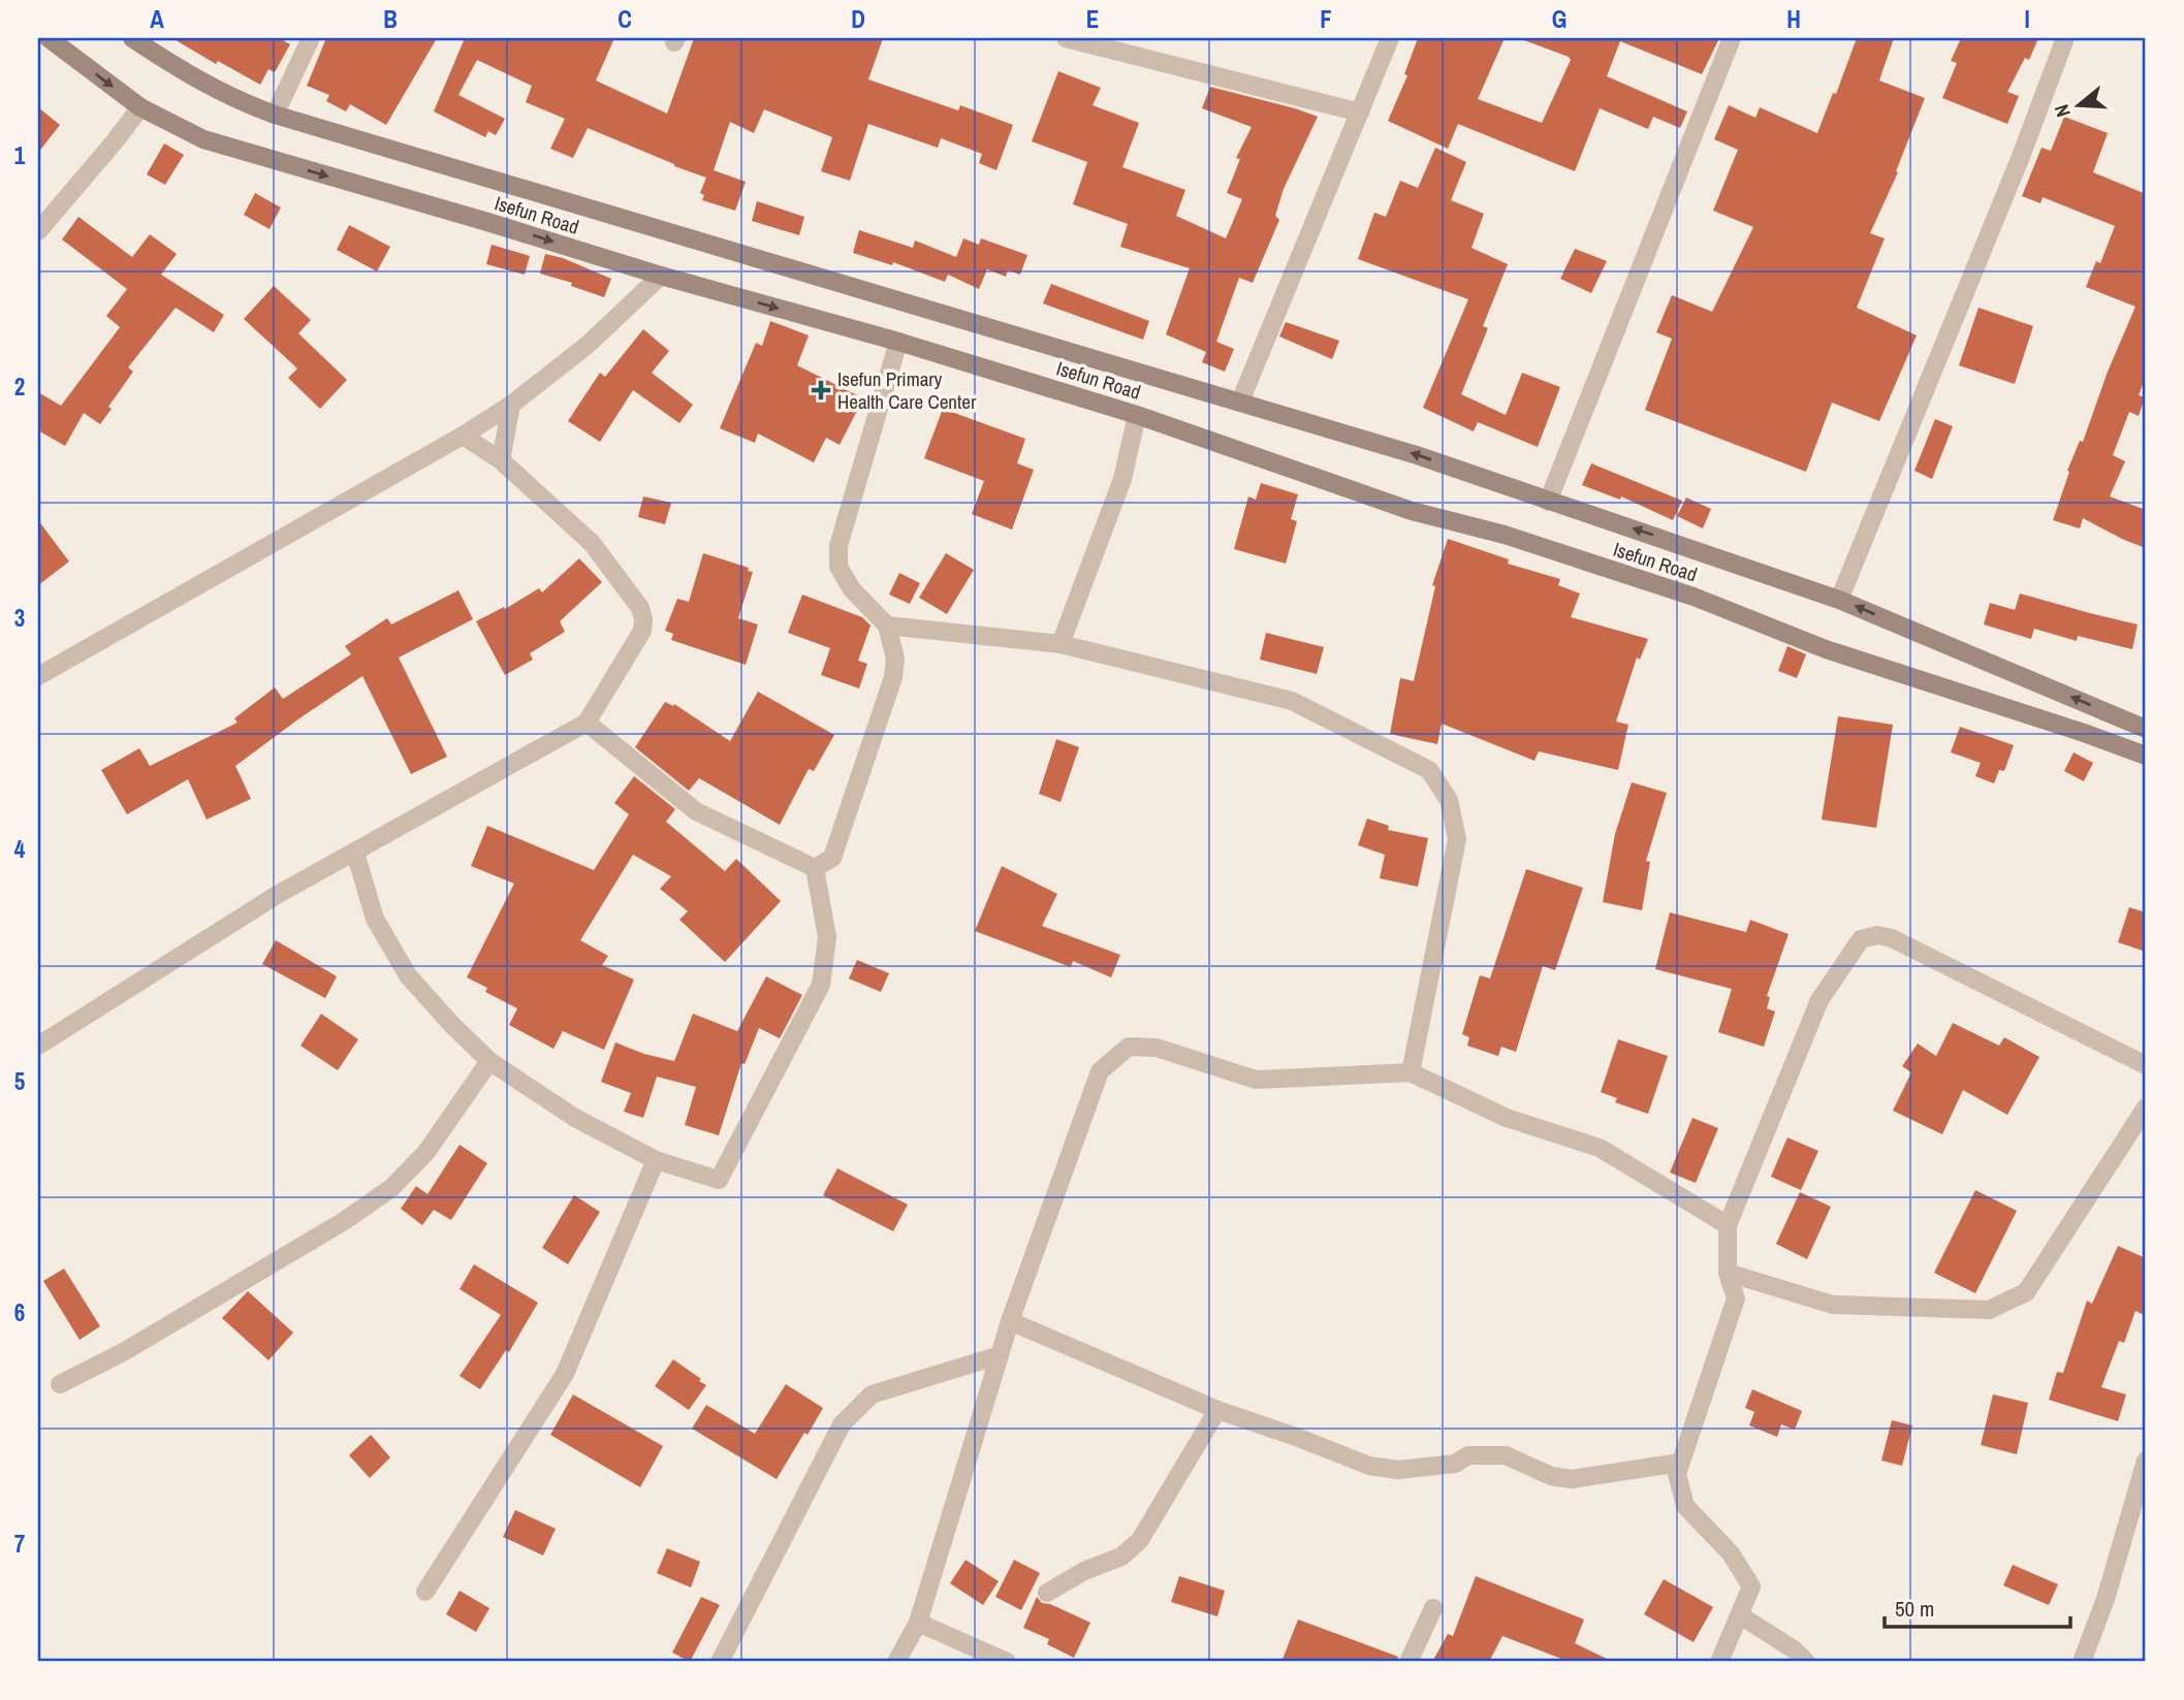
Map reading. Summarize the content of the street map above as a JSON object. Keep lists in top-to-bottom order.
{
  "streets": {
    "street": ["Isefun Road"]
  },
  "places": {
    "health": ["Isefun Primary Health Care Center"]
  },
  "scale_bar": "50 m",
  "north": "left",
  "grid": {
    "columns": [
      "A",
      "B",
      "C",
      "D",
      "E",
      "F",
      "G",
      "H",
      "I"
    ],
    "rows": [
      "1",
      "2",
      "3",
      "4",
      "5",
      "6",
      "7"
    ]
  }
}
